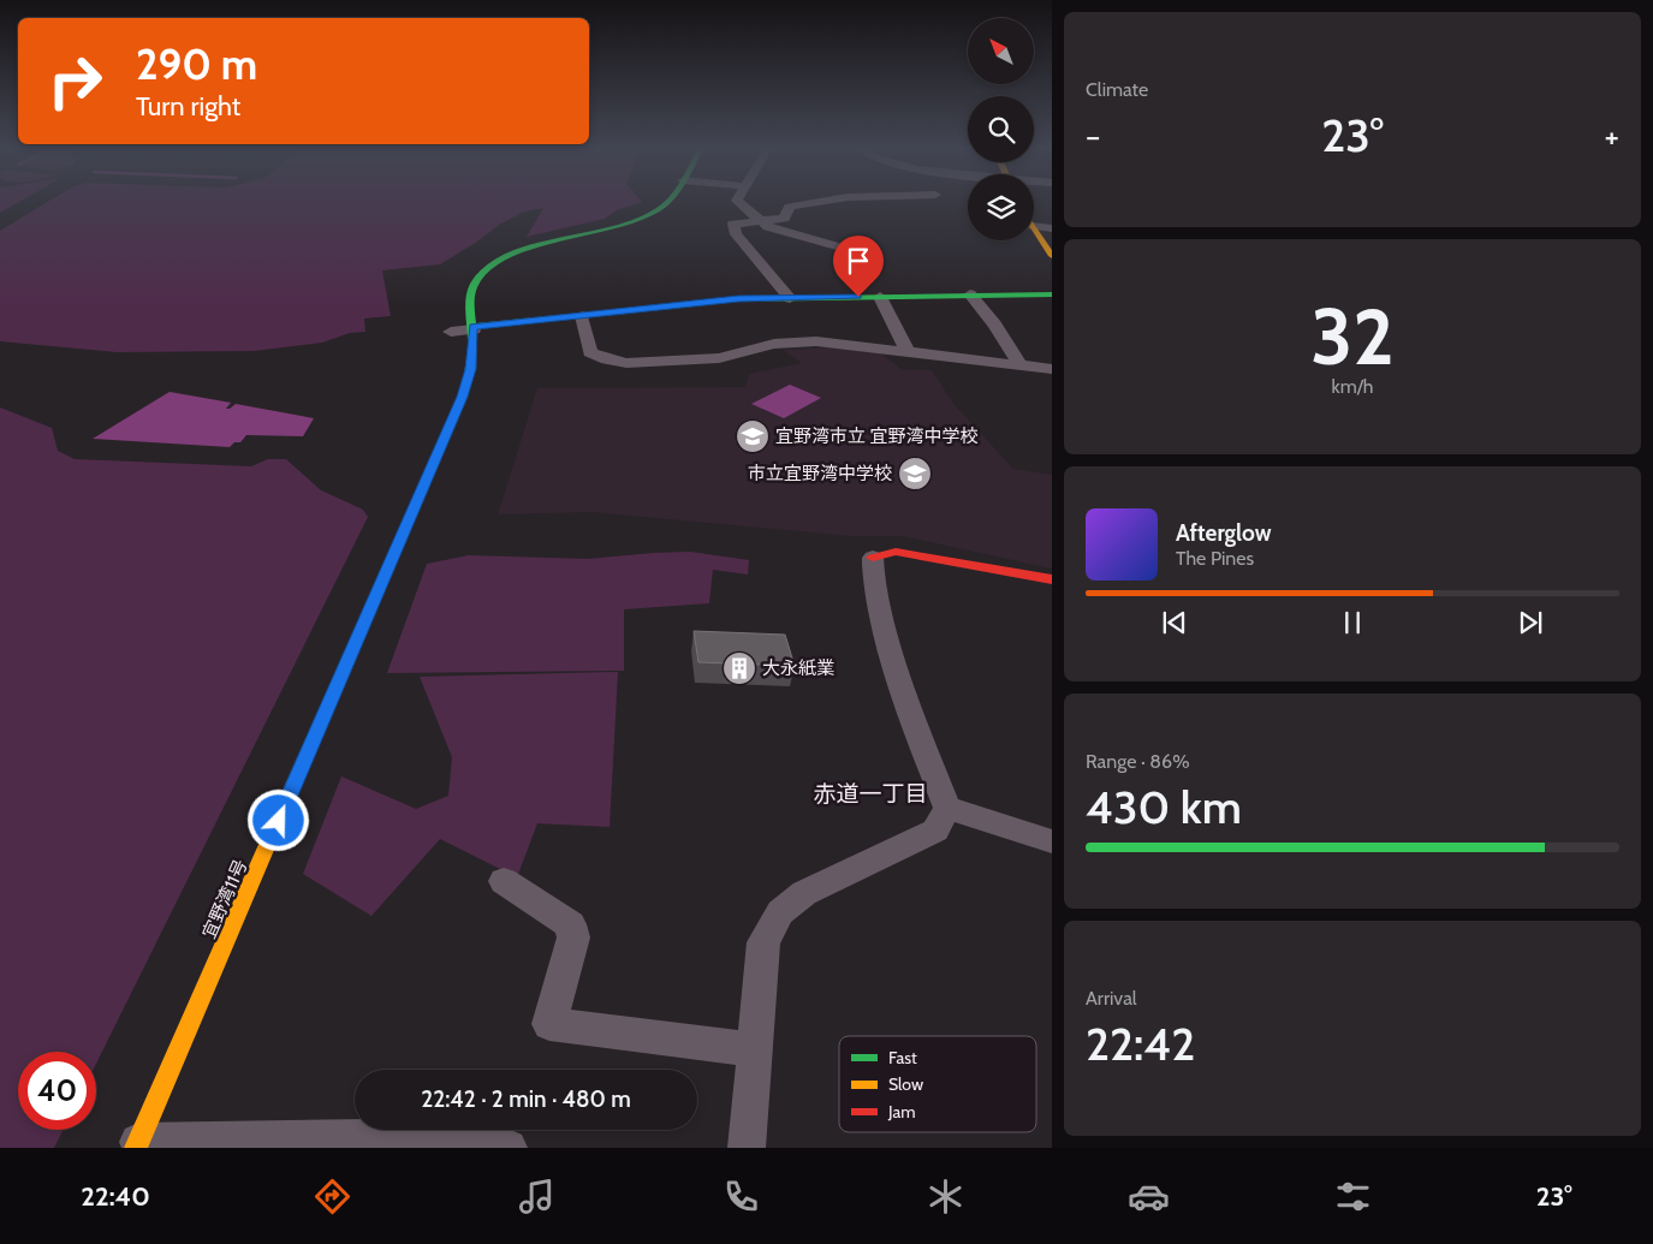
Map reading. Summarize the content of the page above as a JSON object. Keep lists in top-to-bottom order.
{
  "streets": {
    "main road": ["宜野湾11号"]
  },
  "districts": ["赤道一丁目"],
  "places": {
    "school or university": ["宜野湾市立 宜野湾中学校", "市立宜野湾中学校"],
    "building": ["大永紙業"]
  },
  "legend": ["Fast", "Slow", "Jam"],
  "north": "top left",
  "page": {
    "tile": [
      "Climate",
      ["32", "km/h"],
      ["Range · 86%", "430 km"],
      ["Arrival", "22:42"]
    ],
    "turn": ["290 m", "Turn right"],
    "heat": ["−", "23°", "+"],
    "song": ["Afterglow", "The Pines"],
    "limit": "40",
    "trip": "22:42 · 2 min · 480 m",
    "tabs": ["22:40", "23°"]
  }
}
